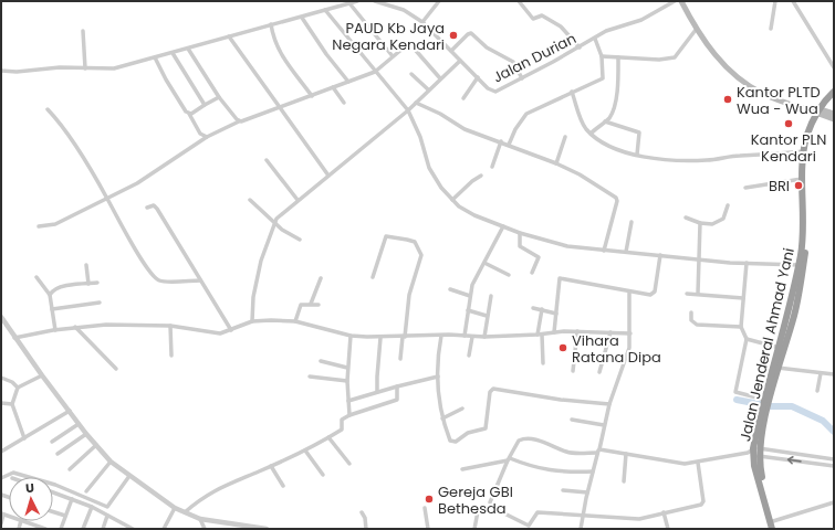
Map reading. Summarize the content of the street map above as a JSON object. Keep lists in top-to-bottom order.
{
  "streets": {
    "highway": ["Jalan Jenderal Ahmad Yani"],
    "street": ["Jalan Durian"]
  },
  "places": [
    "PAUD Kb Jaya Negara Kendari",
    "Kantor PLTD Wua - Wua",
    "Kantor PLN Kendari",
    "BRI",
    "Vihara Ratana Dipa",
    "Gereja GBI Bethesda"
  ],
  "north": "top"
}
